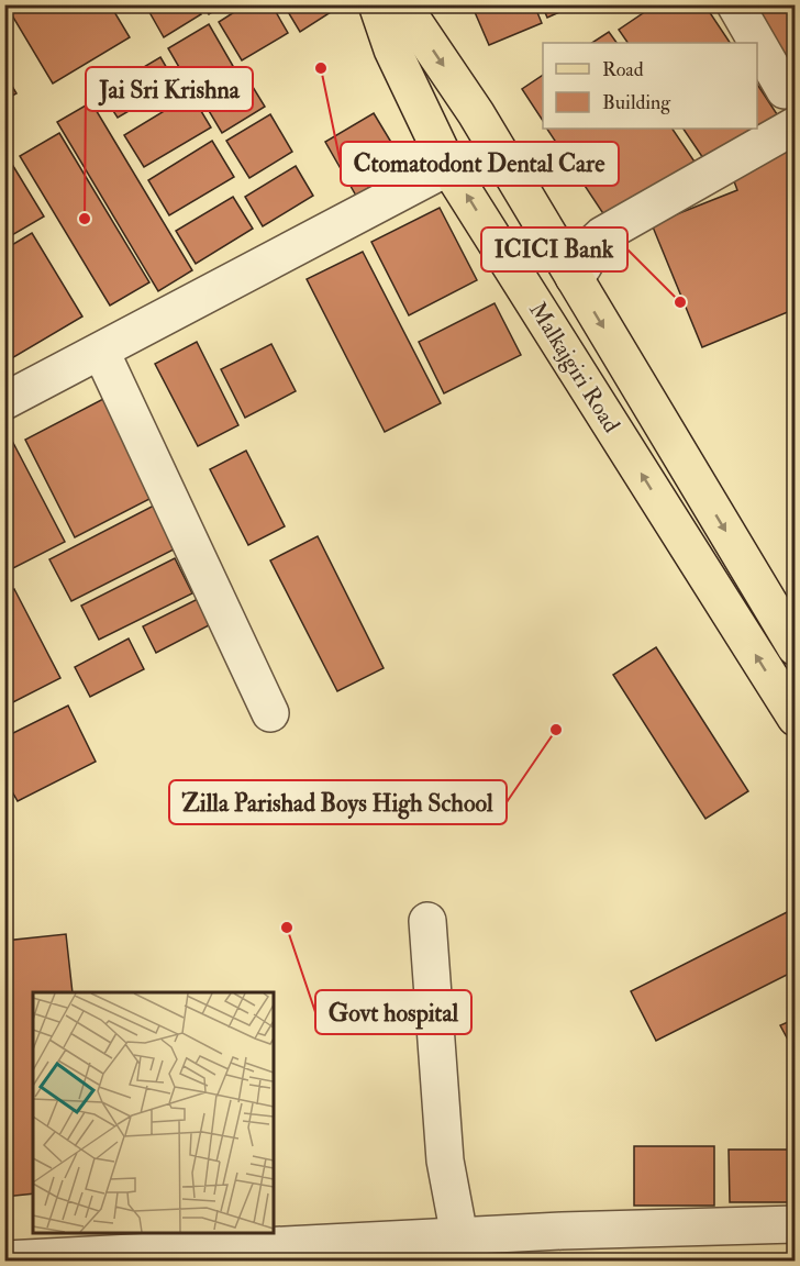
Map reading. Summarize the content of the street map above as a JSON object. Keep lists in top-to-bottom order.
{
  "streets": {
    "main road": ["Malkajgiri Road"]
  },
  "places": [
    "Ctomatodont Dental Care",
    "Jai Sri Krishna",
    "ICICI Bank",
    "Zilla Parishad Boys High School",
    "Govt hospital"
  ],
  "legend": ["Road", "Building"]
}
